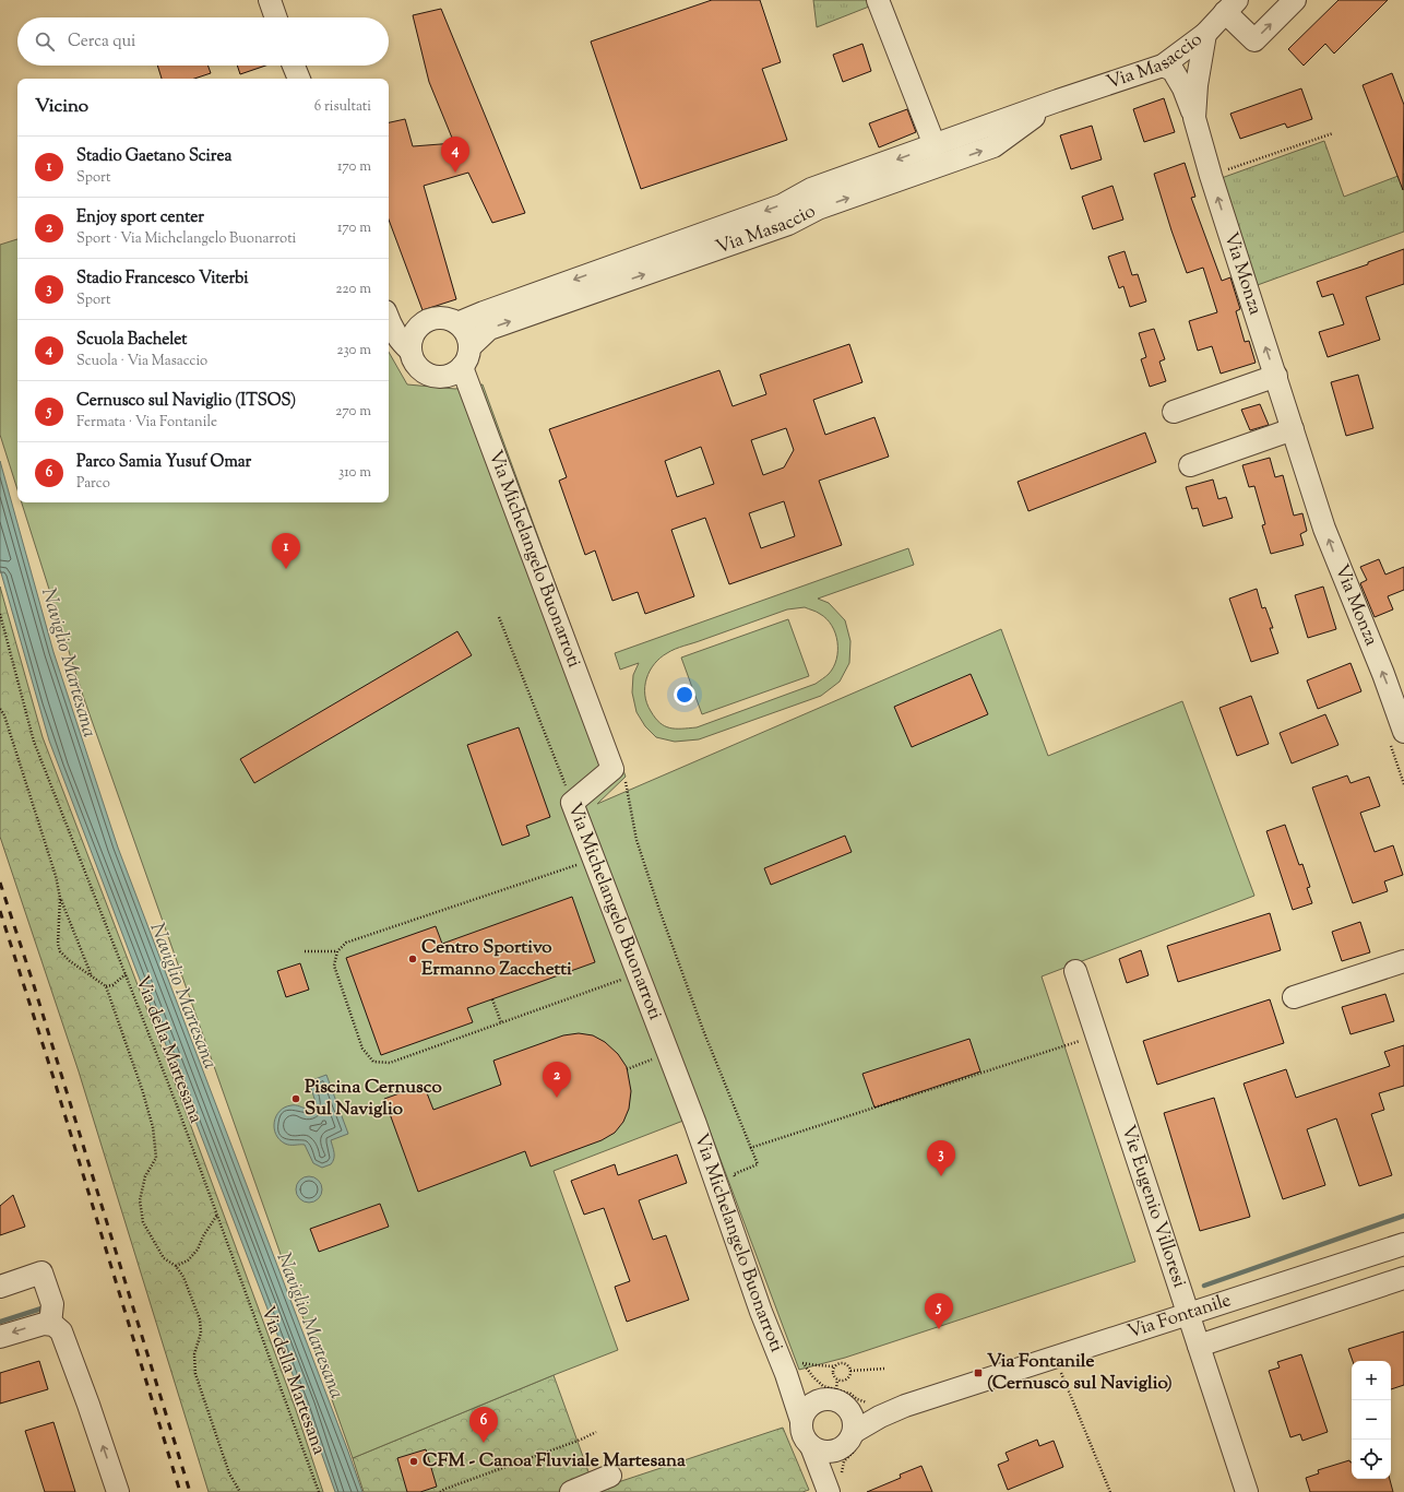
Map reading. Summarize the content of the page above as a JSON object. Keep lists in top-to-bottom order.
{
  "streets": {
    "street": [
      "Via Masaccio",
      "Via Monza",
      "Via Michelangelo Buonarroti",
      "Vie Eugenio Villoresi",
      "Via Fontanile"
    ],
    "path": ["Via della Martesana"]
  },
  "crossings": [
    ["Via Masaccio", "Via Monza"],
    ["Via Masaccio", "Via Michelangelo Buonarroti"],
    ["Via Michelangelo Buonarroti", "Via Fontanile"],
    ["Vie Eugenio Villoresi", "Via Fontanile"]
  ],
  "one_way": ["Via Monza"],
  "water": ["Naviglio Martesana"],
  "places": {
    "other": ["Centro Sportivo Ermanno Zacchetti", "Piscina Cernusco Sul Naviglio", "CFM - Canoa Fluviale Martesana"],
    "transit": ["Via Fontanile (Cernusco sul Naviglio)"]
  },
  "page": {
    "search": "Cerca qui",
    "heading": ["Vicino", "6 risultati"],
    "list": [
      {
        "mark": "1",
        "name": "Stadio Gaetano Scirea",
        "note": "Sport",
        "value": "170 m"
      },
      {
        "mark": "2",
        "name": "Enjoy sport center",
        "note": "Sport · Via Michelangelo Buonarroti",
        "value": "170 m"
      },
      {
        "mark": "3",
        "name": "Stadio Francesco Viterbi",
        "note": "Sport",
        "value": "220 m"
      },
      {
        "mark": "4",
        "name": "Scuola Bachelet",
        "note": "Scuola · Via Masaccio",
        "value": "230 m"
      },
      {
        "mark": "5",
        "name": "Cernusco sul Naviglio (ITSOS)",
        "note": "Fermata · Via Fontanile",
        "value": "270 m"
      },
      {
        "mark": "6",
        "name": "Parco Samia Yusuf Omar",
        "note": "Parco",
        "value": "310 m"
      }
    ],
    "pins": [
      "4",
      "1",
      "2",
      "3",
      "5",
      "6"
    ],
    "map_buttons": ["+", "−"]
  }
}
